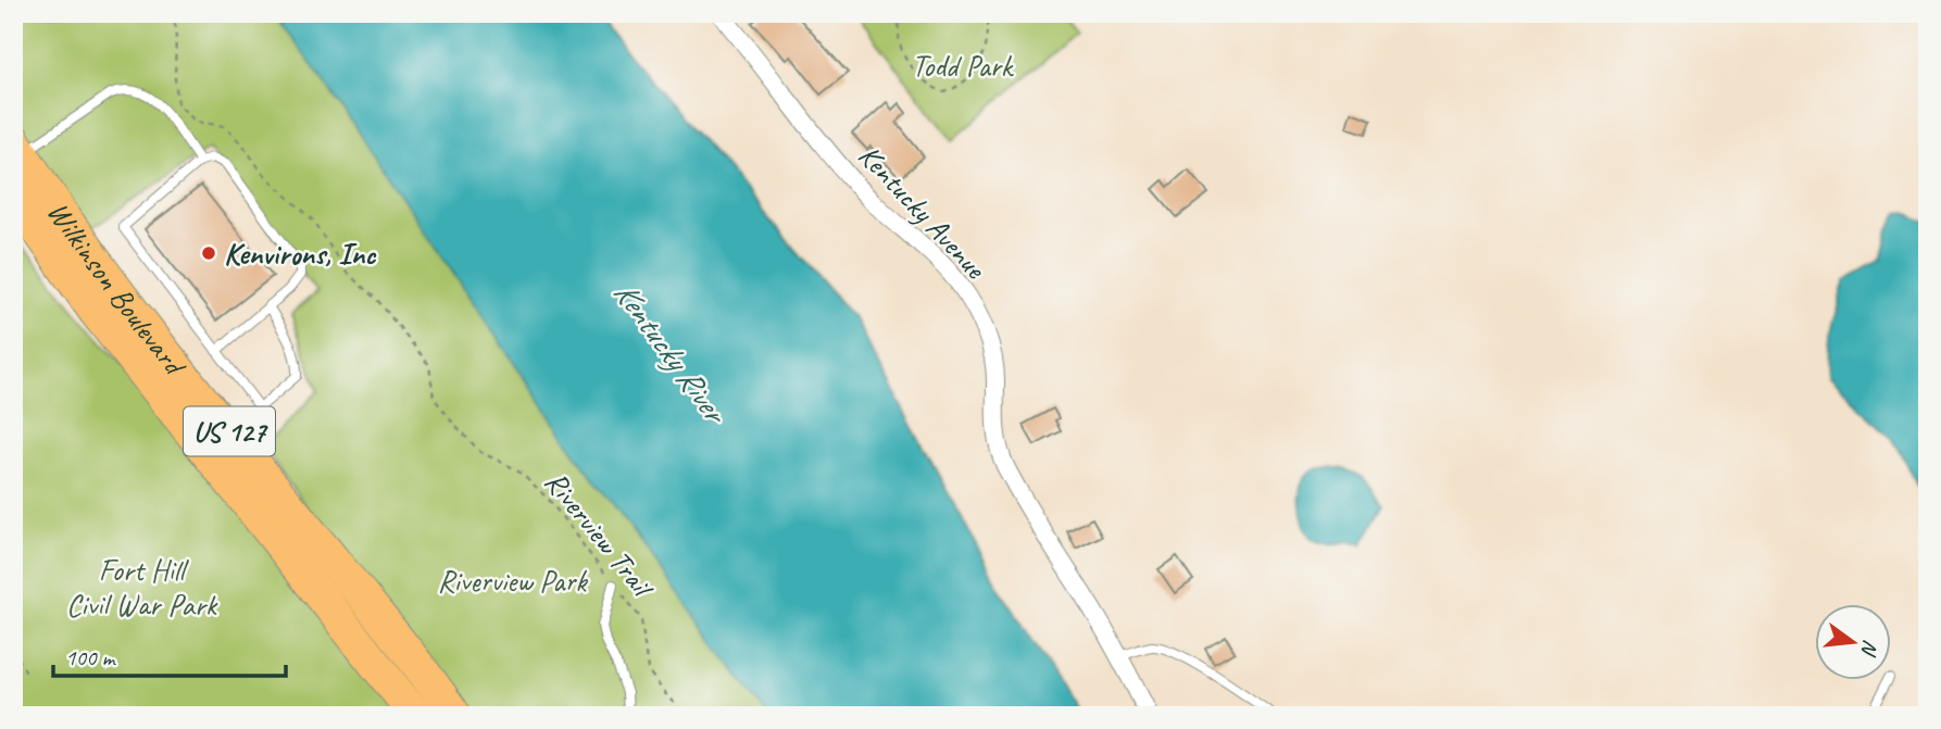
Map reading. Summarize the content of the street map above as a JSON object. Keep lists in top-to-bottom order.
{
  "streets": {
    "highway": ["Wilkinson Boulevard", "US 127"],
    "street": ["Kentucky Avenue"],
    "path": ["Riverview Trail"]
  },
  "water": ["Kentucky River"],
  "parks": ["Todd Park", "Fort Hill Civil War Park", "Riverview Park"],
  "places": ["Kenvirons, Inc"],
  "scale_bar": "100 m",
  "north": "right"
}
